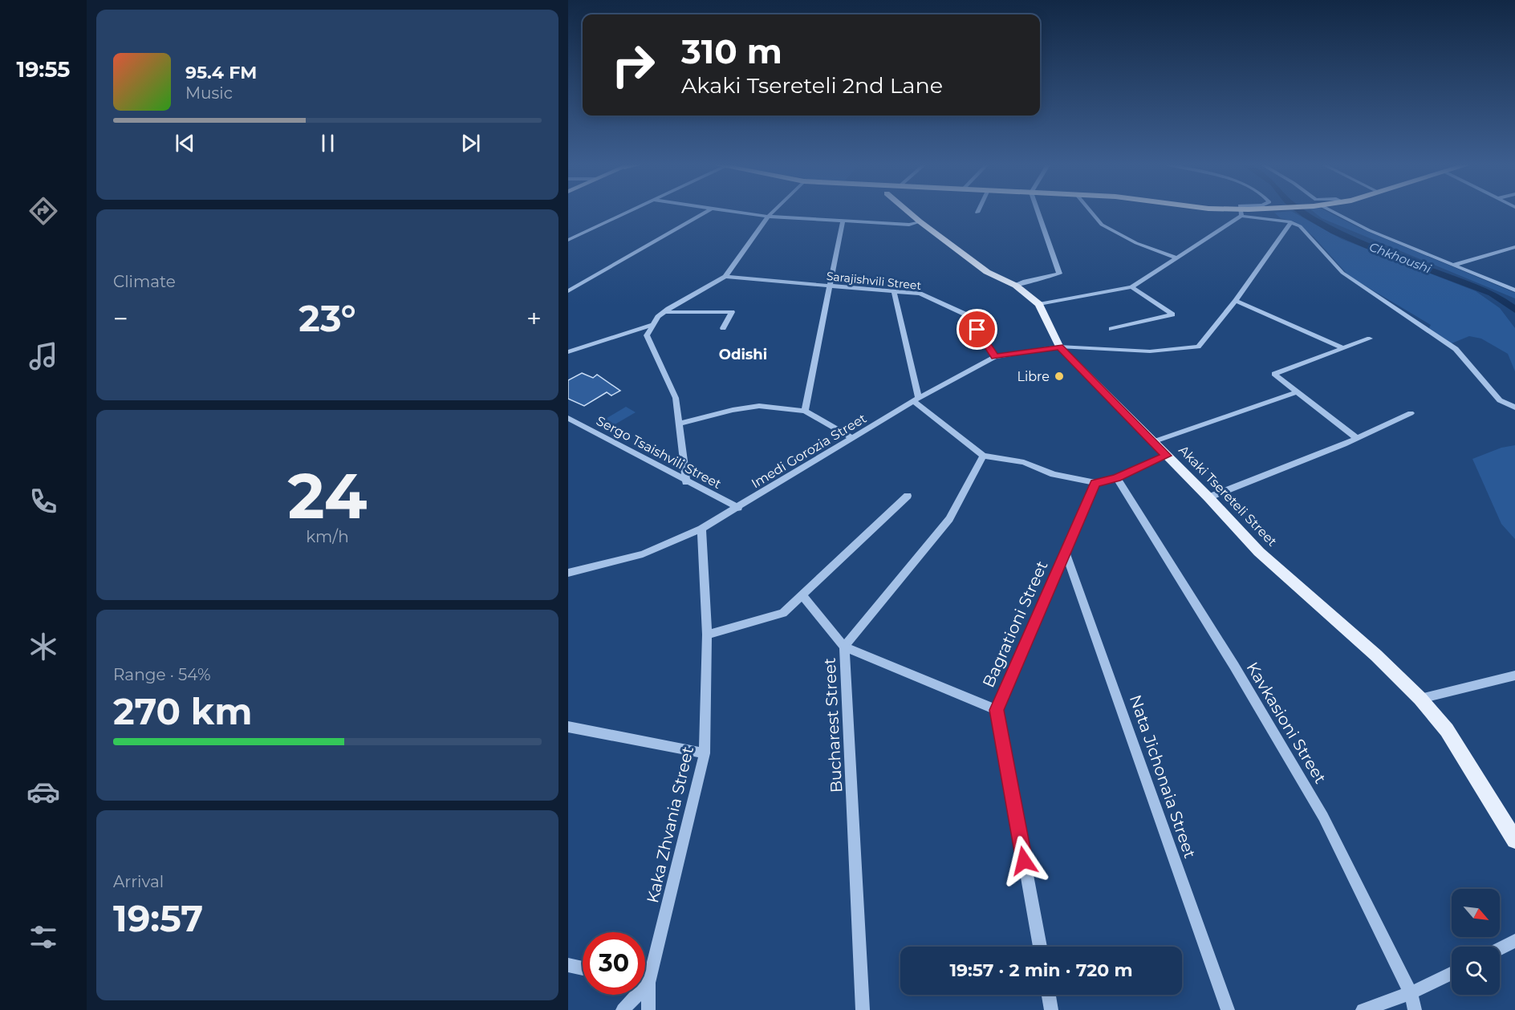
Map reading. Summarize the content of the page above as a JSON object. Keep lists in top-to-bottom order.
{
  "streets": {
    "main road": ["Akaki Tsereteli Street"],
    "street": [
      "Sarajishvili Street",
      "Imedi Gorozia Street",
      "Sergo Tsaishvili Street",
      "Bagrationi Street",
      "Kavkasioni Street",
      "Bucharest Street",
      "Nata Jichonaia Street",
      "Kaka Zhvania Street"
    ]
  },
  "crossings": [
    ["Sarajishvili Street", "Imedi Gorozia Street"],
    ["Imedi Gorozia Street", "Sergo Tsaishvili Street"],
    ["Imedi Gorozia Street", "Akaki Tsereteli Street"],
    ["Imedi Gorozia Street", "Kaka Zhvania Street"],
    ["Bagrationi Street", "Nata Jichonaia Street"]
  ],
  "districts": ["Odishi"],
  "water": ["Chkhoushi"],
  "places": ["Libre"],
  "north": "bottom right",
  "page": {
    "tabs": "19:55",
    "turn": ["310 m", "Akaki Tsereteli 2nd Lane"],
    "song": ["95.4 FM", "Music"],
    "tile": [
      "Climate",
      ["24", "km/h"],
      ["Range · 54%", "270 km"],
      ["Arrival", "19:57"]
    ],
    "heat": ["−", "23°", "+"],
    "limit": "30",
    "trip": "19:57 · 2 min · 720 m"
  }
}
